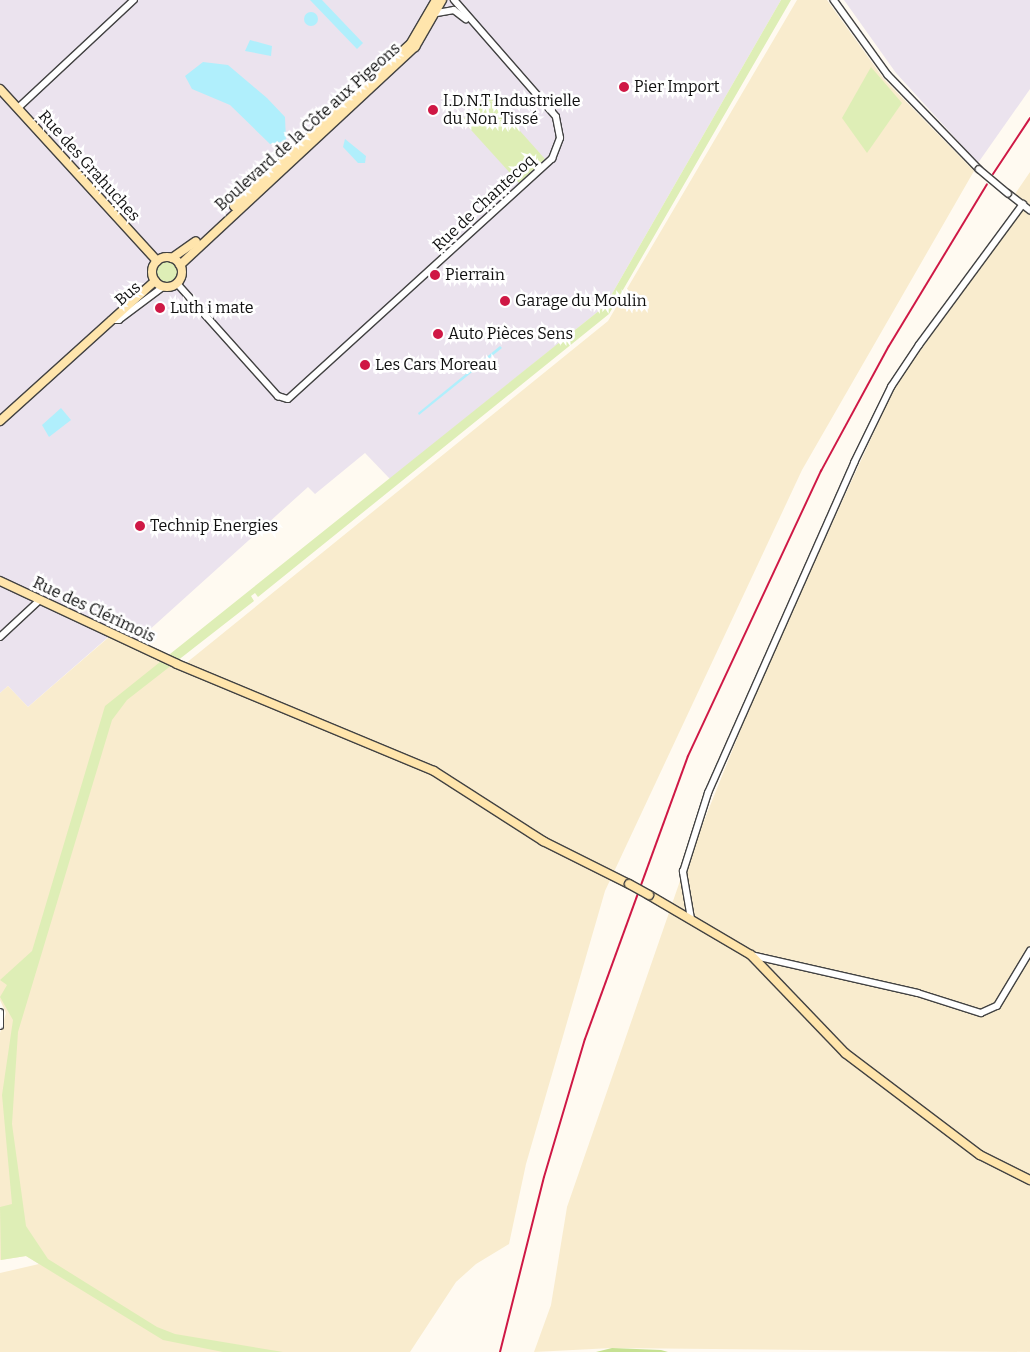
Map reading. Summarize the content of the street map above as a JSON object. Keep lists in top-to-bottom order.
{
  "streets": {
    "street": [
      "Boulevard de la Côte aux Pigeons",
      "Rue des Grahuches",
      "Rue de Chantecoq",
      "Bus",
      "Rue des Clérimois"
    ]
  },
  "crossings": [
    ["Boulevard de la Côte aux Pigeons", "Rue des Grahuches"],
    ["Boulevard de la Côte aux Pigeons", "Rue de Chantecoq"],
    ["Boulevard de la Côte aux Pigeons", "Bus"],
    ["Rue des Grahuches", "Rue de Chantecoq"],
    ["Rue des Grahuches", "Bus"],
    ["Rue de Chantecoq", "Bus"]
  ],
  "places": [
    "Pier Import",
    "I.D.N.T Industrielle du Non Tissé",
    "Pierrain",
    "Garage du Moulin",
    "Luth i mate",
    "Auto Pièces Sens",
    "Les Cars Moreau",
    "Technip Energies"
  ]
}
